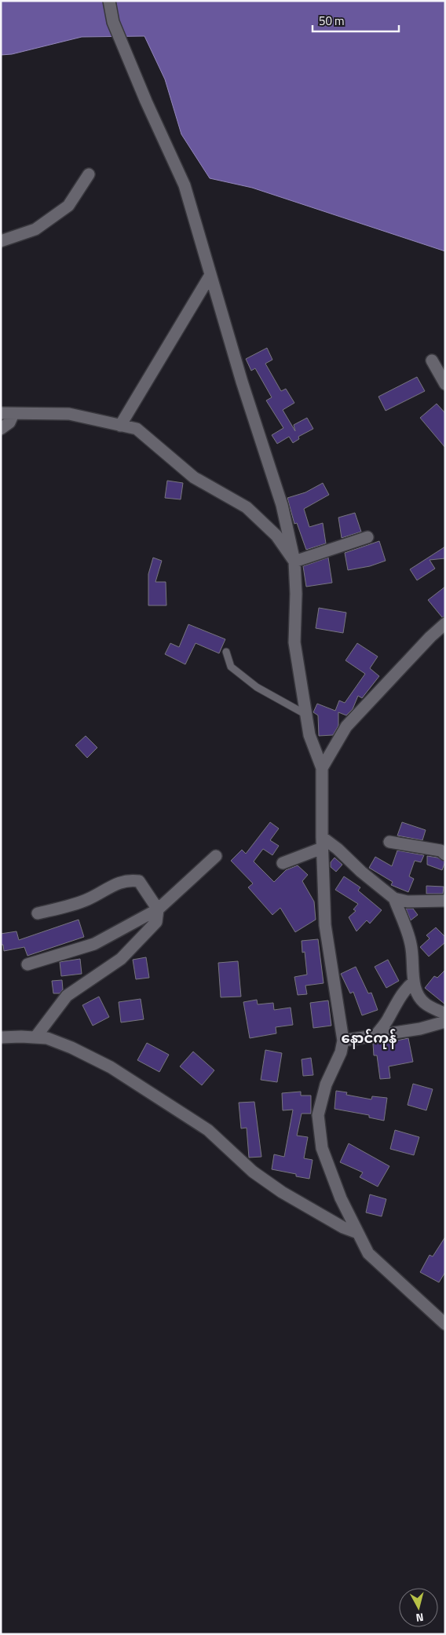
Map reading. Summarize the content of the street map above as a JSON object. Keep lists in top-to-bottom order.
{
  "districts": ["နောင်ကုန်"],
  "scale_bar": "50 m",
  "north": "bottom"
}
